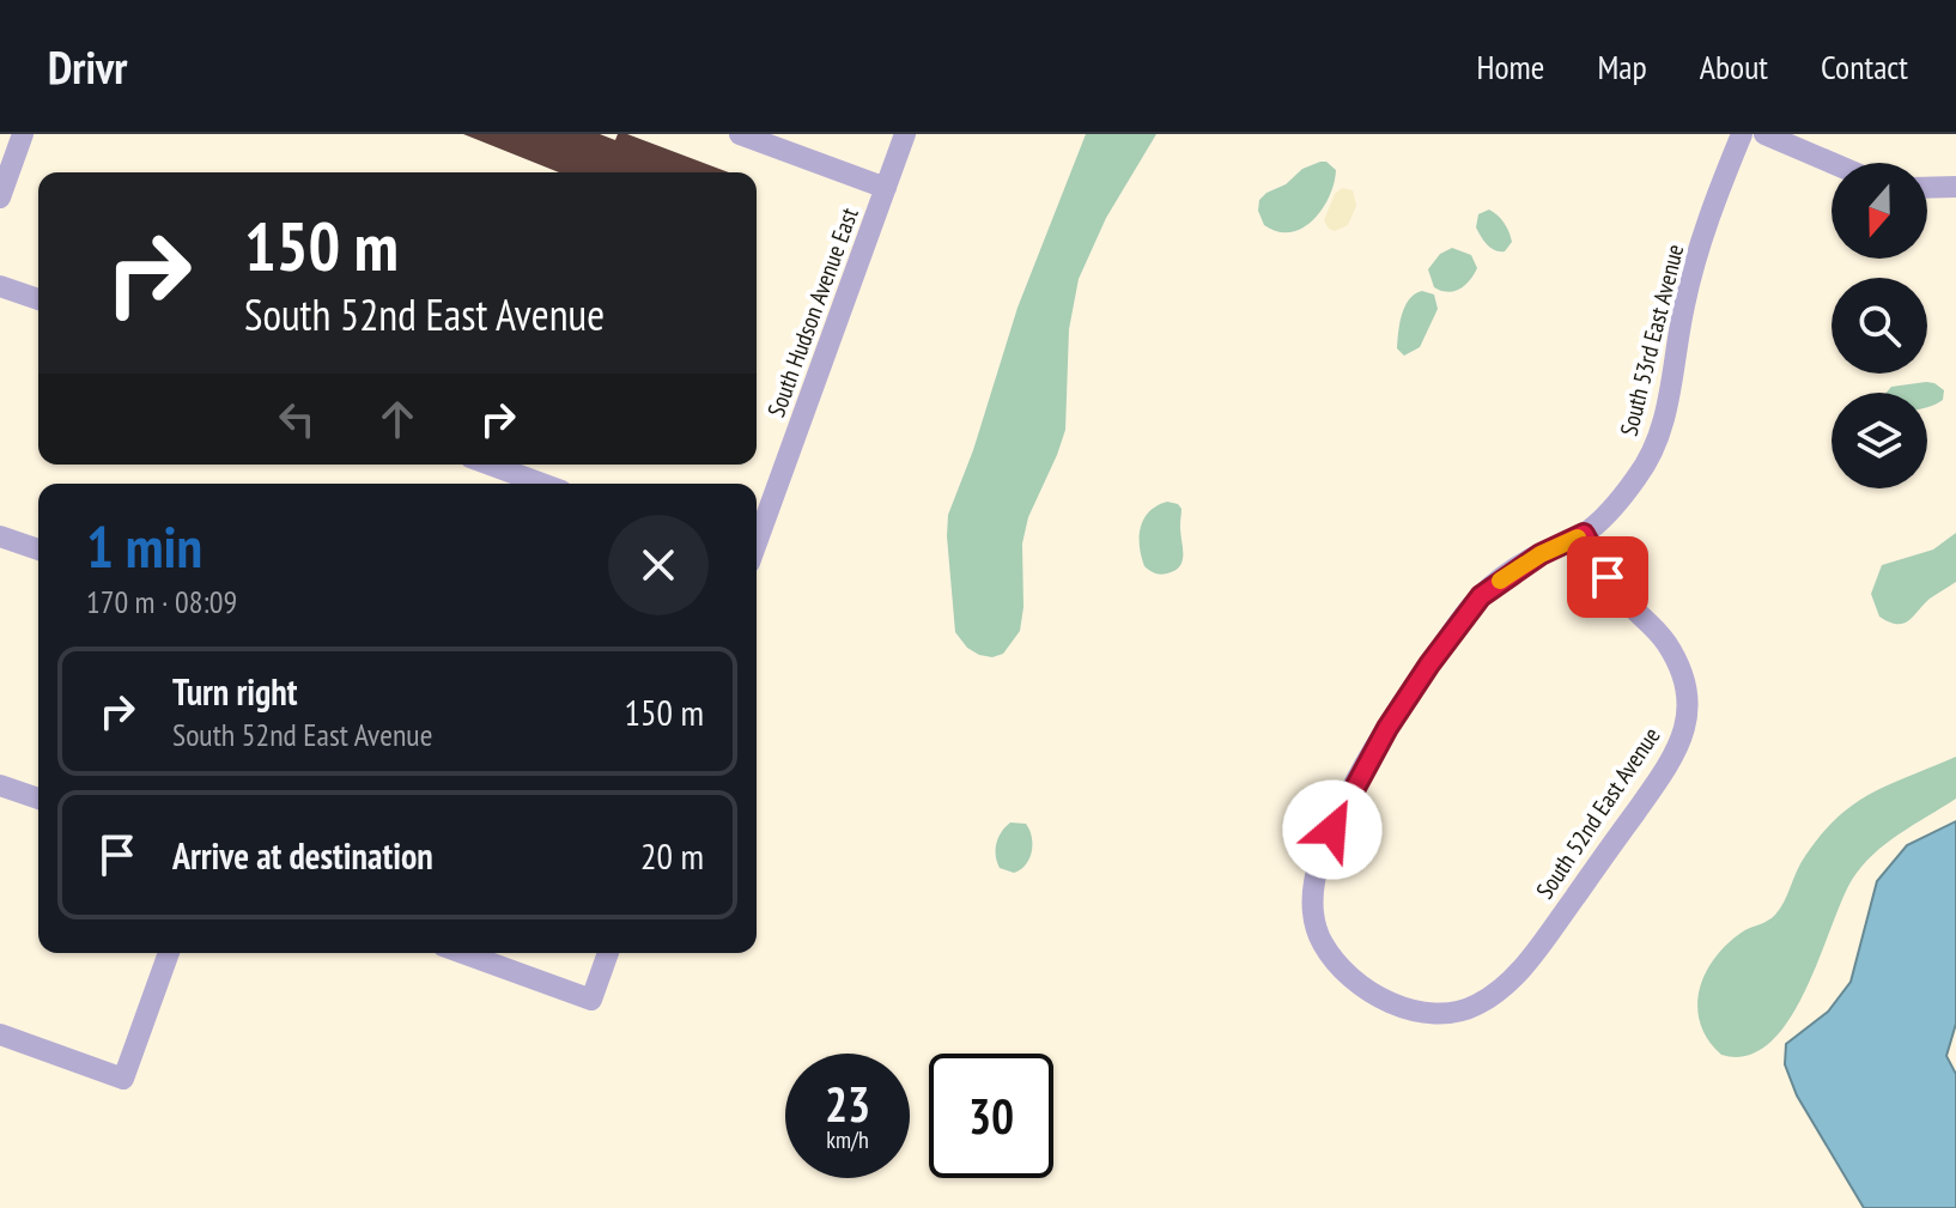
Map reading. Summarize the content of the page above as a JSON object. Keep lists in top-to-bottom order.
{
  "streets": {
    "street": ["South Hudson Avenue East", "South 53rd East Avenue", "South 52nd East Avenue"]
  },
  "crossings": [
    ["South 53rd East Avenue", "South 52nd East Avenue"]
  ],
  "north": "bottom",
  "page": {
    "header": "Drivr",
    "nav": [
      "Home",
      "Map",
      "About",
      "Contact"
    ],
    "turn": ["150 m", "South 52nd East Avenue"],
    "heading": ["1 min", "170 m · 08:09"],
    "list": [
      {
        "name": "Turn right",
        "note": "South 52nd East Avenue",
        "value": "150 m"
      },
      {
        "name": "Arrive at destination",
        "value": "20 m"
      }
    ],
    "speed": "23 km/h",
    "limit": "30"
  }
}
